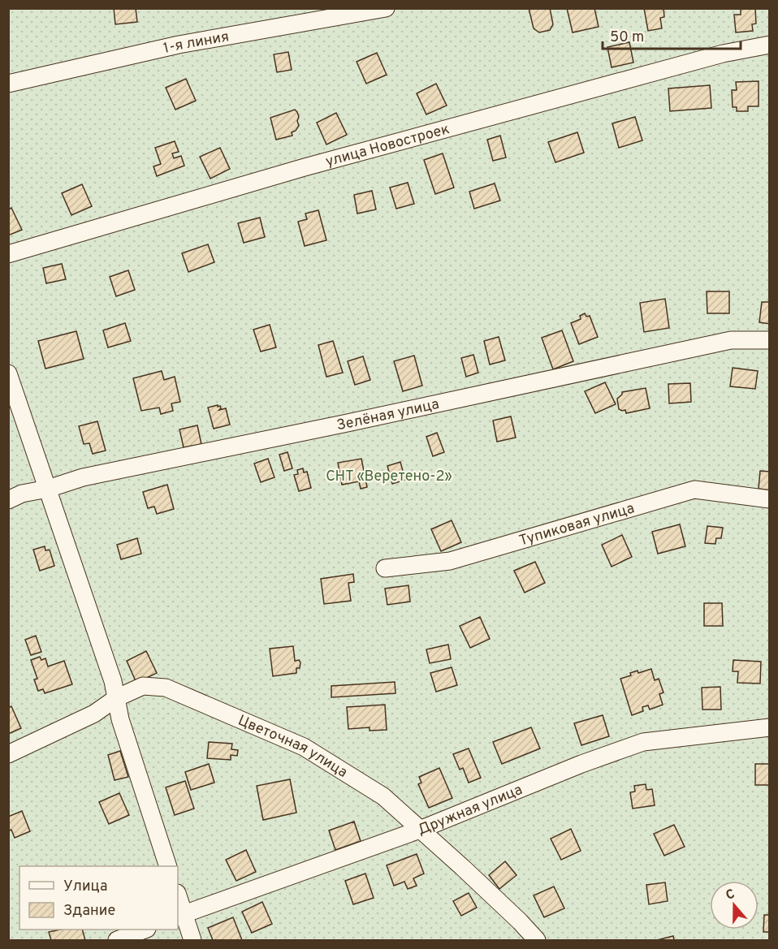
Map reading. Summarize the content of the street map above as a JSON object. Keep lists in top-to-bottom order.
{
  "streets": {
    "street": [
      "1-я линия",
      "улица Новостроек",
      "Зелёная улица",
      "Тупиковая улица",
      "Цветочная улица",
      "Дружная улица"
    ]
  },
  "crossings": [
    ["Цветочная улица", "Дружная улица"]
  ],
  "parks": ["СНТ «Веретено-2»"],
  "legend": ["Улица", "Здание"],
  "scale_bar": "50 m",
  "north": "top"
}
